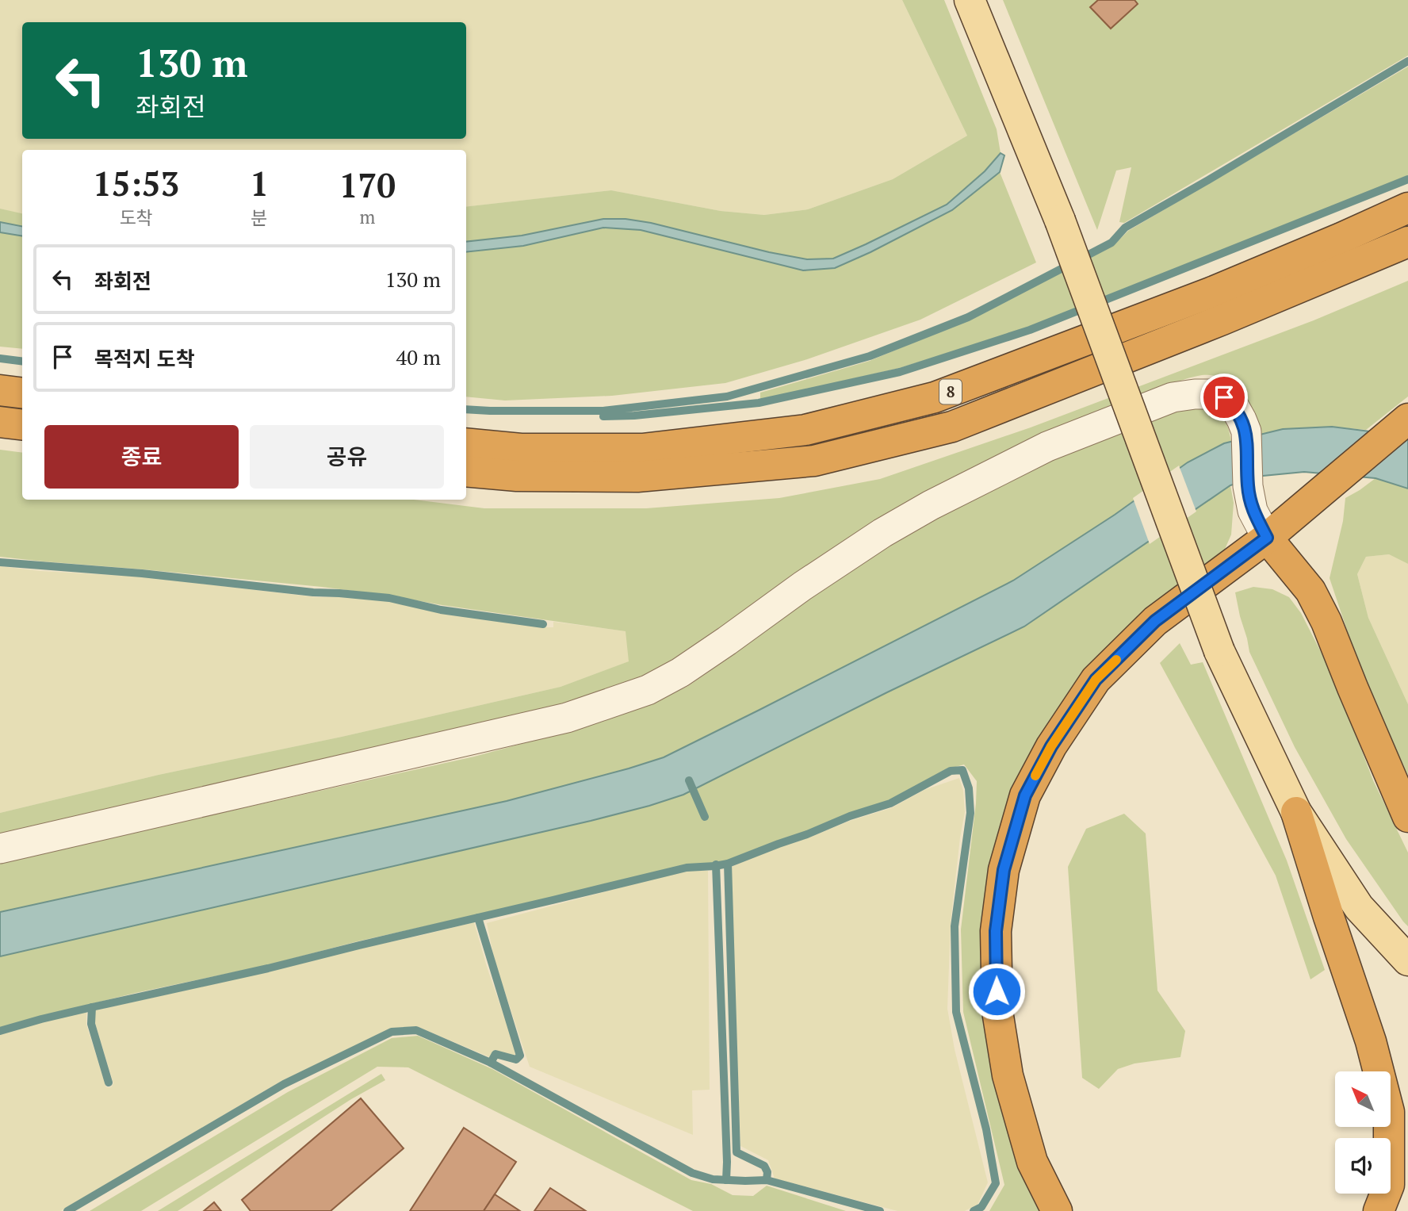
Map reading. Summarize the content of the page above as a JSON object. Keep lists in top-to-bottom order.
{
  "streets": {
    "highway": ["8"]
  },
  "north": "top left",
  "page": {
    "turn": ["130 m", "좌회전"],
    "eta": [
      "15:53",
      "도착",
      "1",
      "분",
      "170",
      "m"
    ],
    "list": [
      {
        "name": "좌회전",
        "value": "130 m"
      },
      {
        "name": "목적지 도착",
        "value": "40 m"
      }
    ],
    "buttons": ["종료", "공유"]
  }
}
